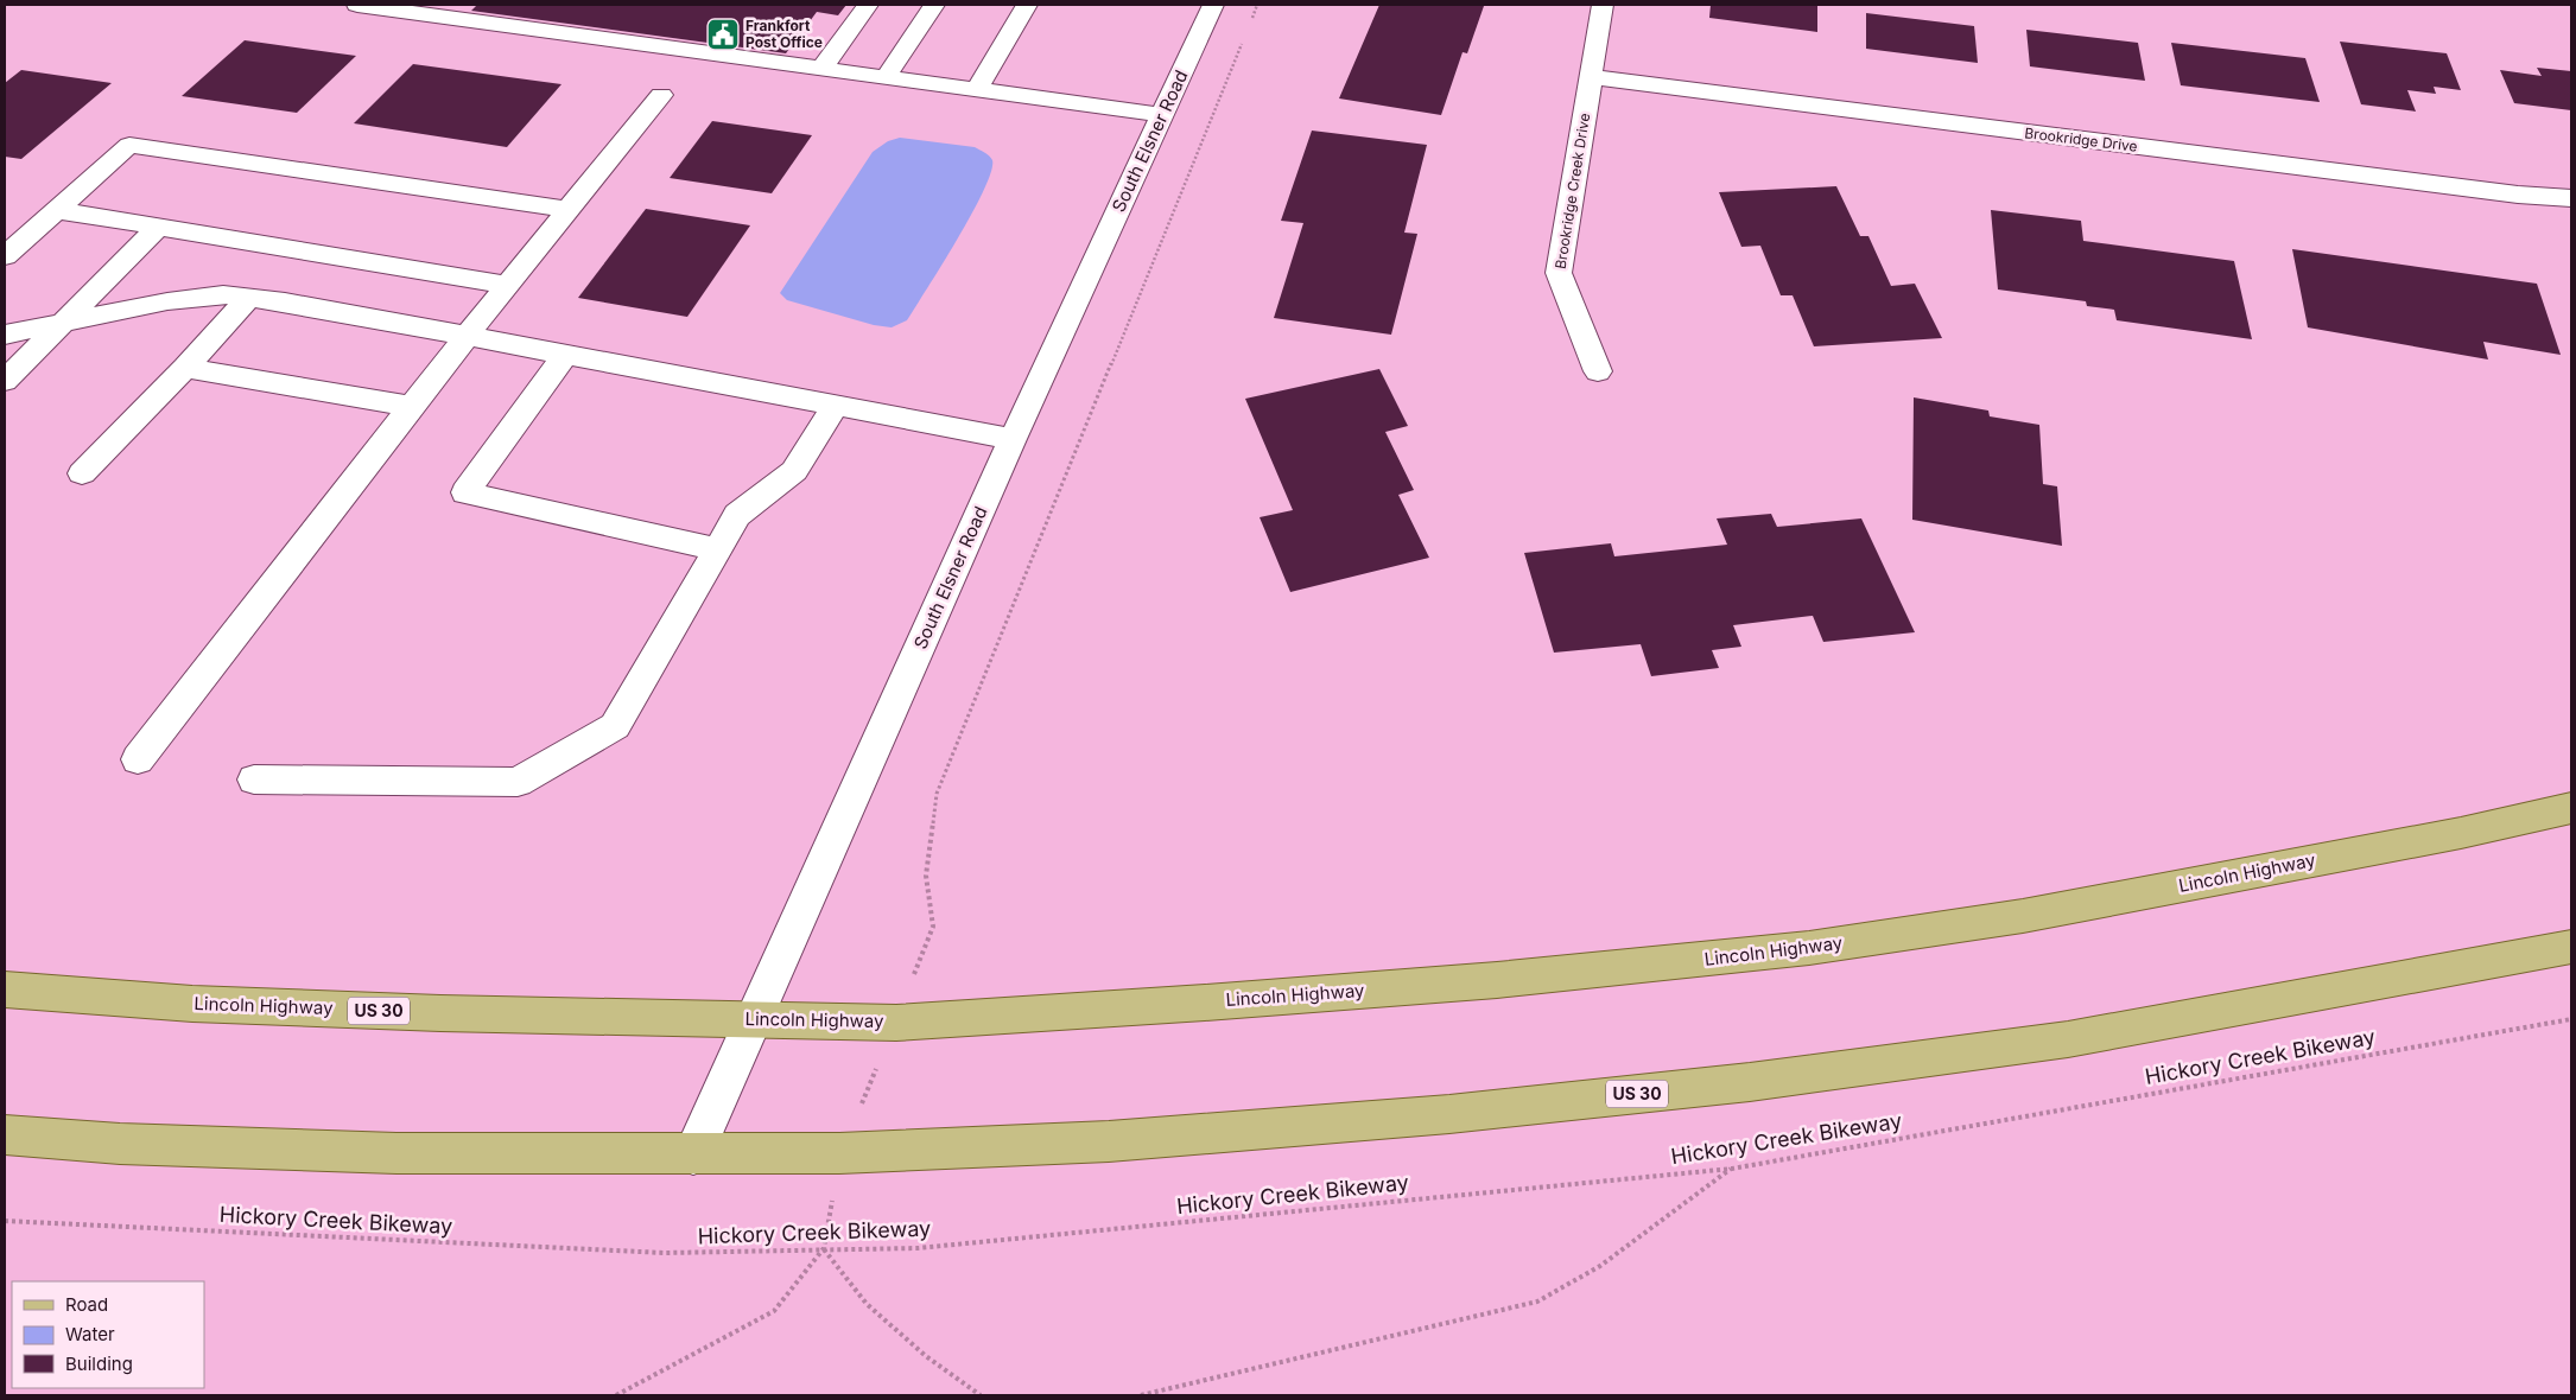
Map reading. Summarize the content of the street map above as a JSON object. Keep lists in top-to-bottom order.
{
  "streets": {
    "main road": ["Lincoln Highway", "US 30"],
    "street": ["Brookridge Drive", "South Elsner Road", "Brookridge Creek Drive"],
    "path": ["Hickory Creek Bikeway"]
  },
  "crossings": [
    ["Brookridge Drive", "Brookridge Creek Drive"],
    ["South Elsner Road", "Lincoln Highway"],
    ["South Elsner Road", "US 30"]
  ],
  "places": {
    "public building": ["Frankfort Post Office"]
  },
  "legend": ["Road", "Water", "Building"]
}
